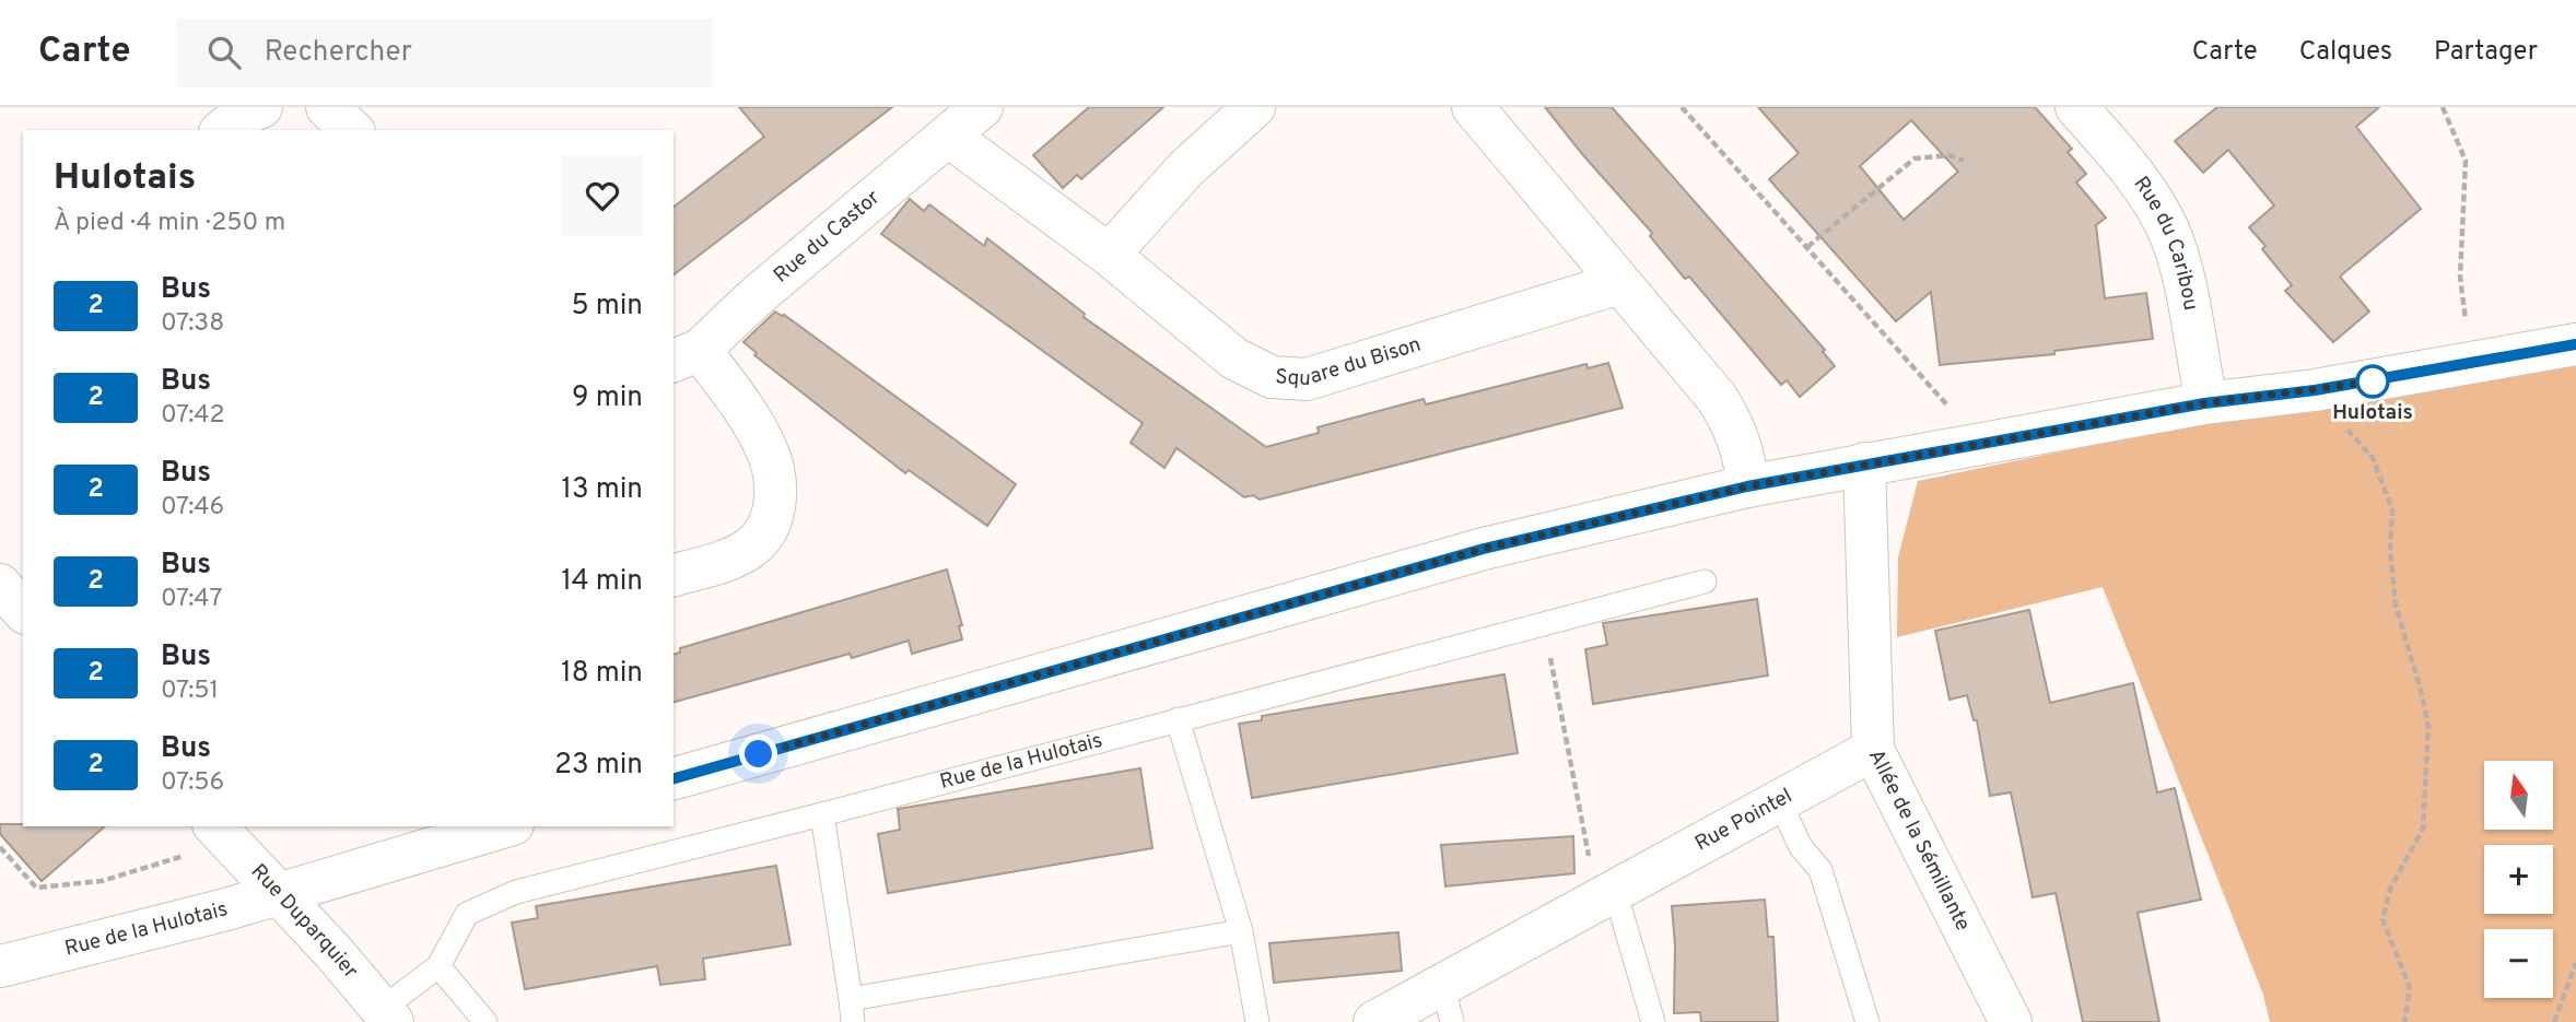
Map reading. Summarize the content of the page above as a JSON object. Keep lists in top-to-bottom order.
{
  "streets": {
    "street": [
      "Rue du Castor",
      "Rue du Caribou",
      "Square du Bison",
      "Rue de la Hulotais",
      "Rue Pointel",
      "Allée de la Sémillante",
      "Rue Duparquier"
    ]
  },
  "crossings": [
    ["Rue du Castor", "Square du Bison"],
    ["Rue de la Hulotais", "Rue Duparquier"],
    ["Rue Pointel", "Allée de la Sémillante"]
  ],
  "places": ["Hulotais"],
  "lines": ["bus line 2"],
  "north": "top",
  "page": {
    "header": "Carte",
    "search": "Rechercher",
    "nav": ["Carte", "Calques", "Partager"],
    "heading": ["Hulotais", "À pied · 4 min · 250 m"],
    "list": [
      {
        "mark": "2",
        "name": "Bus",
        "note": "07:38",
        "value": "5 min"
      },
      {
        "mark": "2",
        "name": "Bus",
        "note": "07:42",
        "value": "9 min"
      },
      {
        "mark": "2",
        "name": "Bus",
        "note": "07:46",
        "value": "13 min"
      },
      {
        "mark": "2",
        "name": "Bus",
        "note": "07:47",
        "value": "14 min"
      },
      {
        "mark": "2",
        "name": "Bus",
        "note": "07:51",
        "value": "18 min"
      },
      {
        "mark": "2",
        "name": "Bus",
        "note": "07:56",
        "value": "23 min"
      }
    ],
    "map_buttons": ["+", "−"]
  }
}
